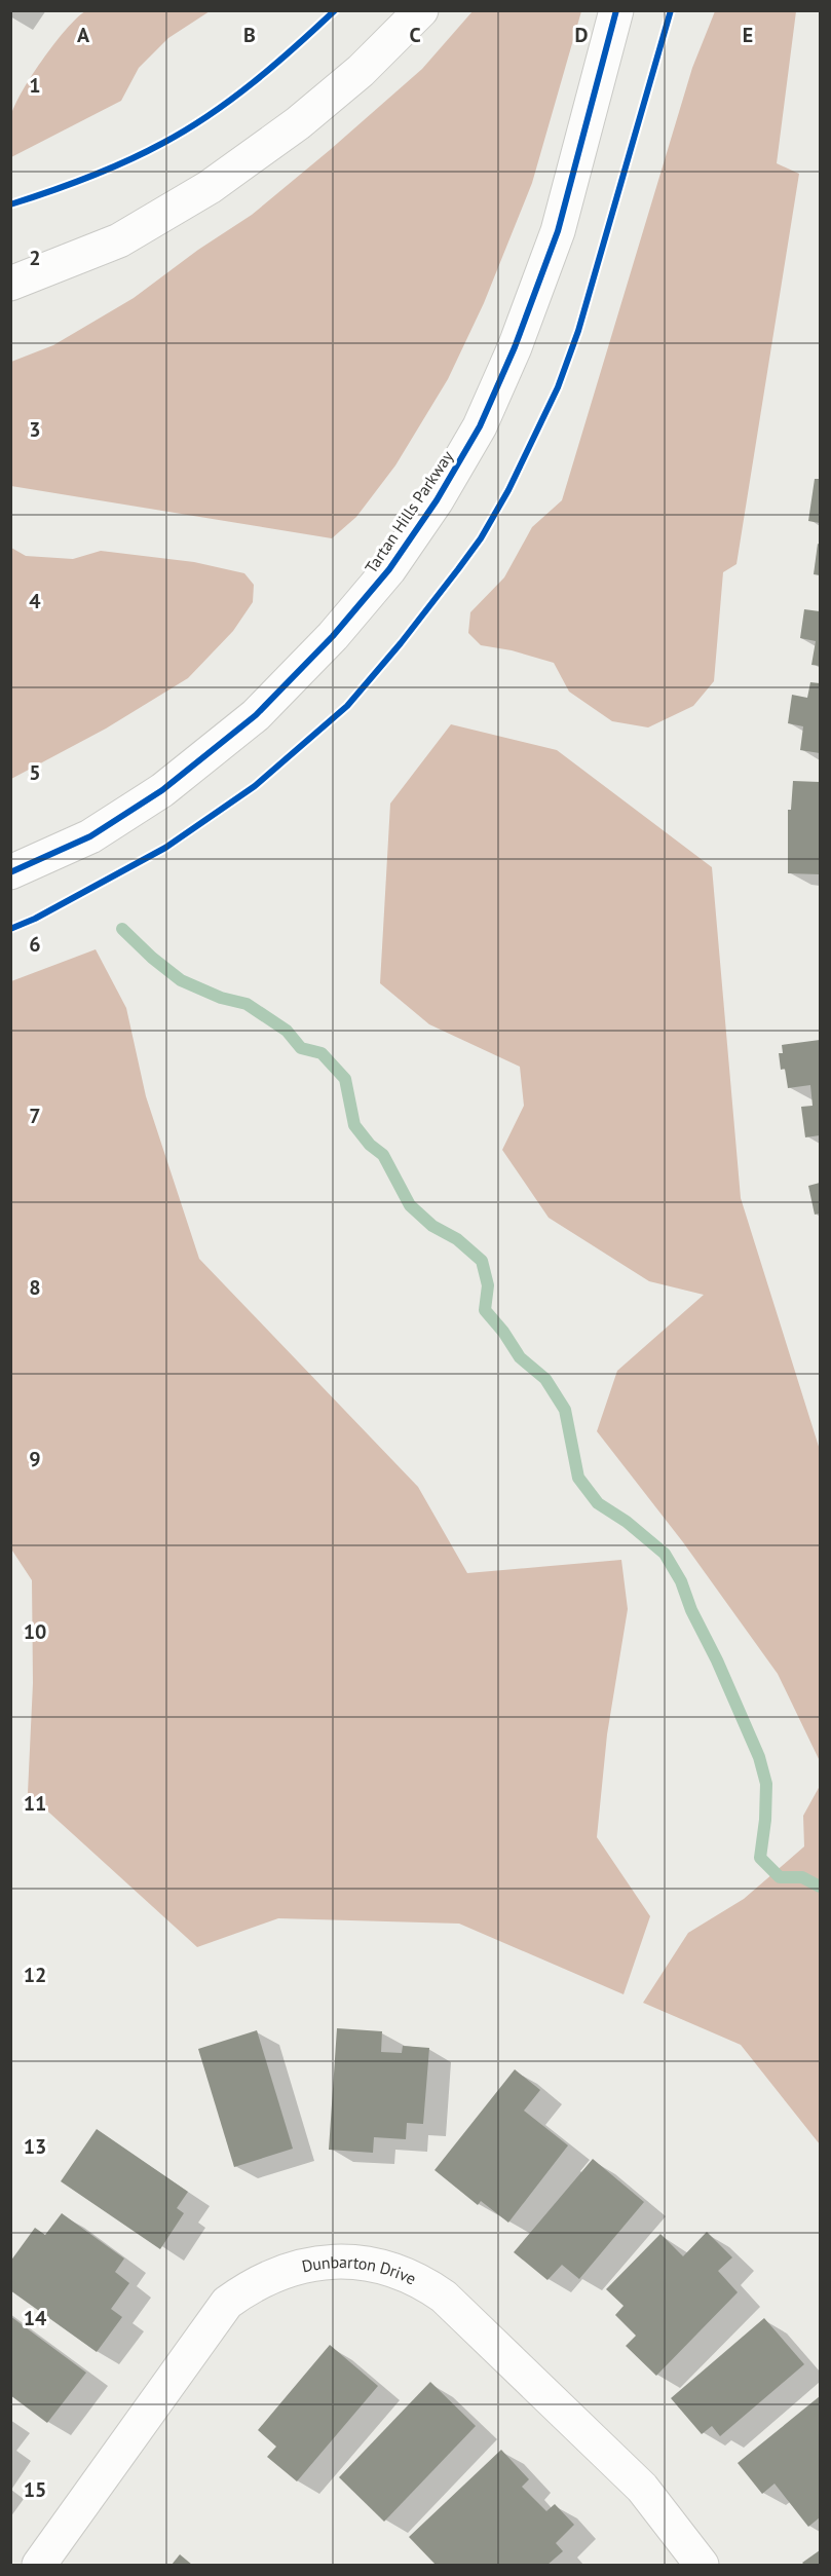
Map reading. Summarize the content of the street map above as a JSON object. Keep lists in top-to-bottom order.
{
  "streets": {
    "street": ["Tartan Hills Parkway", "Dunbarton Drive"]
  },
  "grid": {
    "columns": [
      "A",
      "B",
      "C",
      "D",
      "E"
    ],
    "rows": [
      "1",
      "2",
      "3",
      "4",
      "5",
      "6",
      "7",
      "8",
      "9",
      "10",
      "11",
      "12",
      "13",
      "14",
      "15"
    ]
  }
}
